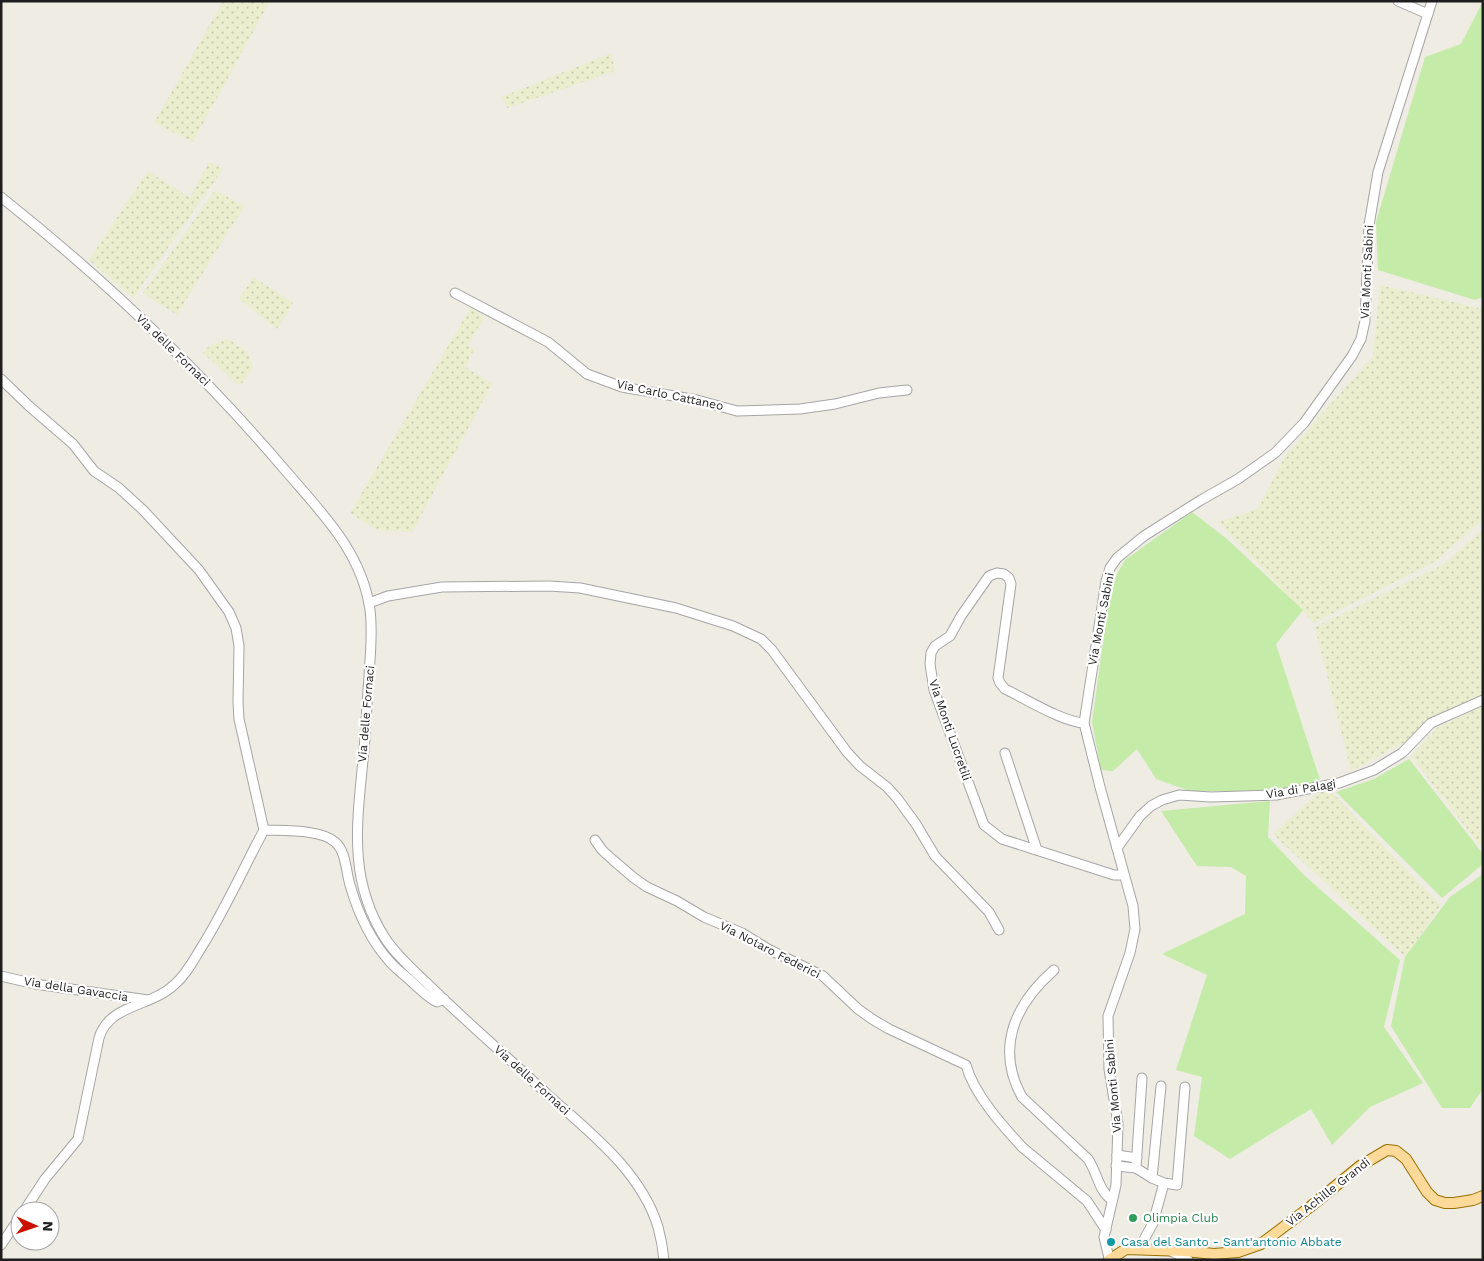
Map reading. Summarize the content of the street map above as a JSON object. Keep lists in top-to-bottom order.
{
  "streets": {
    "main road": ["Via Achille Grandi"],
    "street": [
      "Via Monti Sabini",
      "Via delle Fornaci",
      "Via Carlo Cattaneo",
      "Via Monti Lucretili",
      "Via di Palagi",
      "Via Notaro Federici",
      "Via della Gavaccia"
    ]
  },
  "crossings": [
    ["Via Monti Sabini", "Via Monti Lucretili"],
    ["Via Monti Sabini", "Via di Palagi"],
    ["Via Monti Sabini", "Via Notaro Federici"],
    ["Via Monti Sabini", "Via Achille Grandi"]
  ],
  "places": ["Olimpia Club", "Casa del Santo - Sant'antonio Abbate"],
  "north": "right"
}
